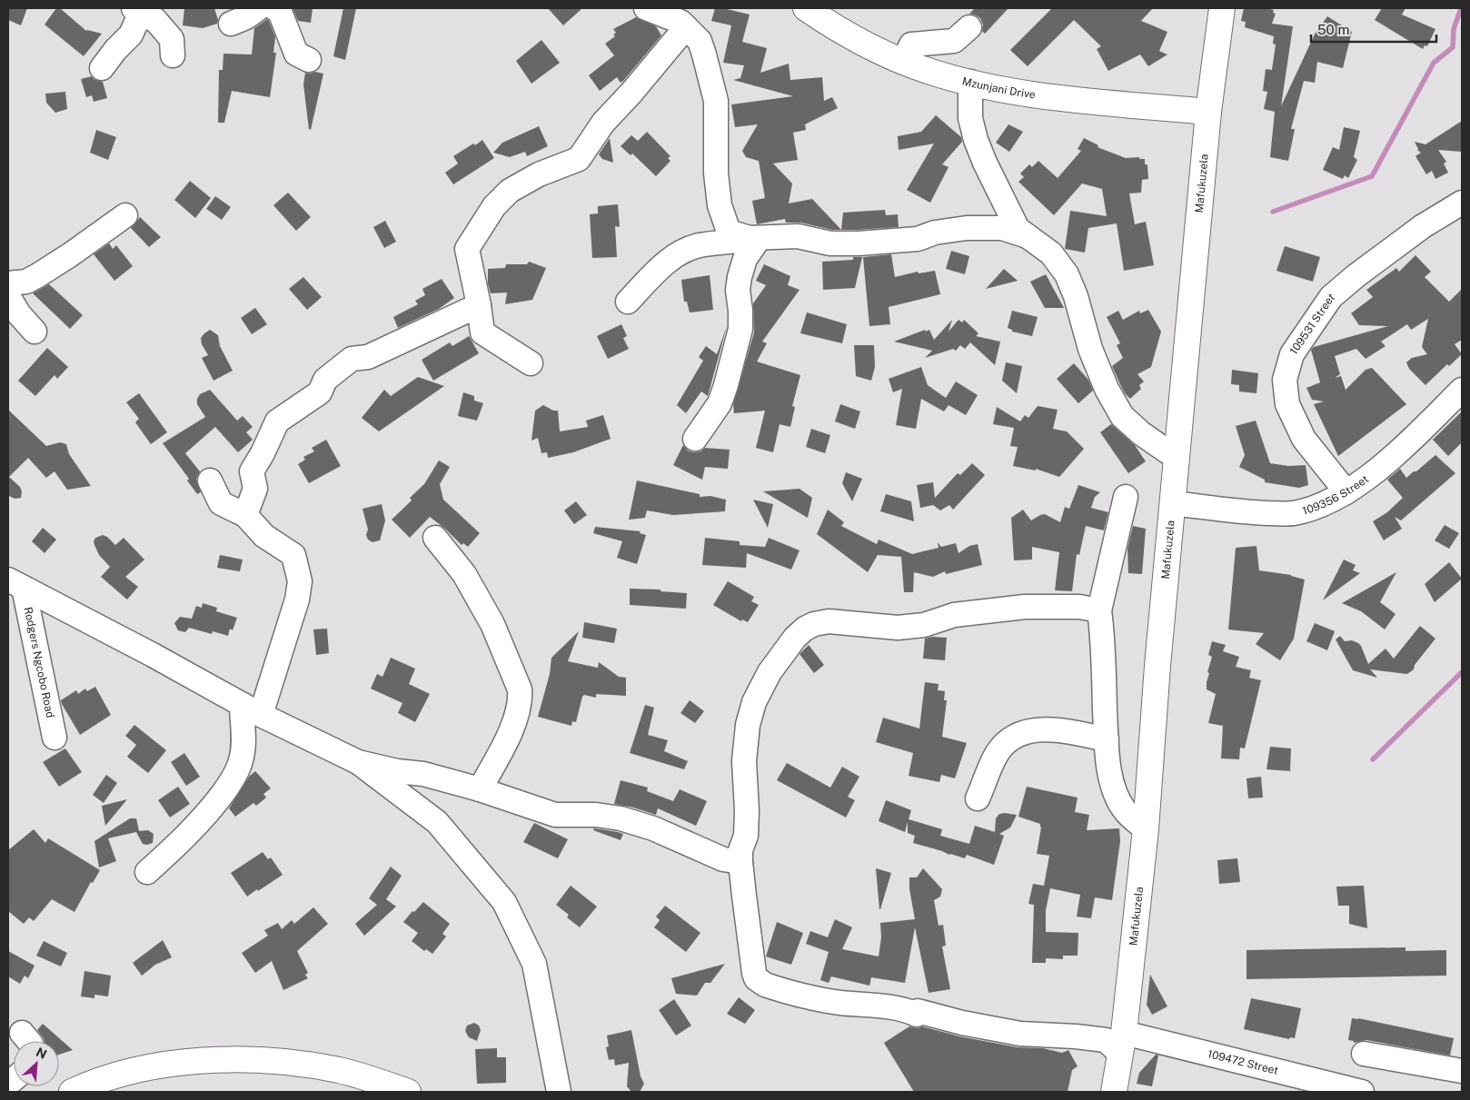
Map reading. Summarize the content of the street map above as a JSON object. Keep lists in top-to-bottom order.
{
  "streets": {
    "main road": ["Mzunjani Drive", "Mafukuzela"],
    "street": [
      "109531 Street",
      "109356 Street",
      "Rodgers Ngcobo Road",
      "109472 Street"
    ]
  },
  "crossings": [
    ["Mzunjani Drive", "Mafukuzela"],
    ["Mafukuzela", "109356 Street"],
    ["Mafukuzela", "109472 Street"],
    ["109531 Street", "109356 Street"]
  ],
  "scale_bar": "50 m",
  "north": "top right"
}
